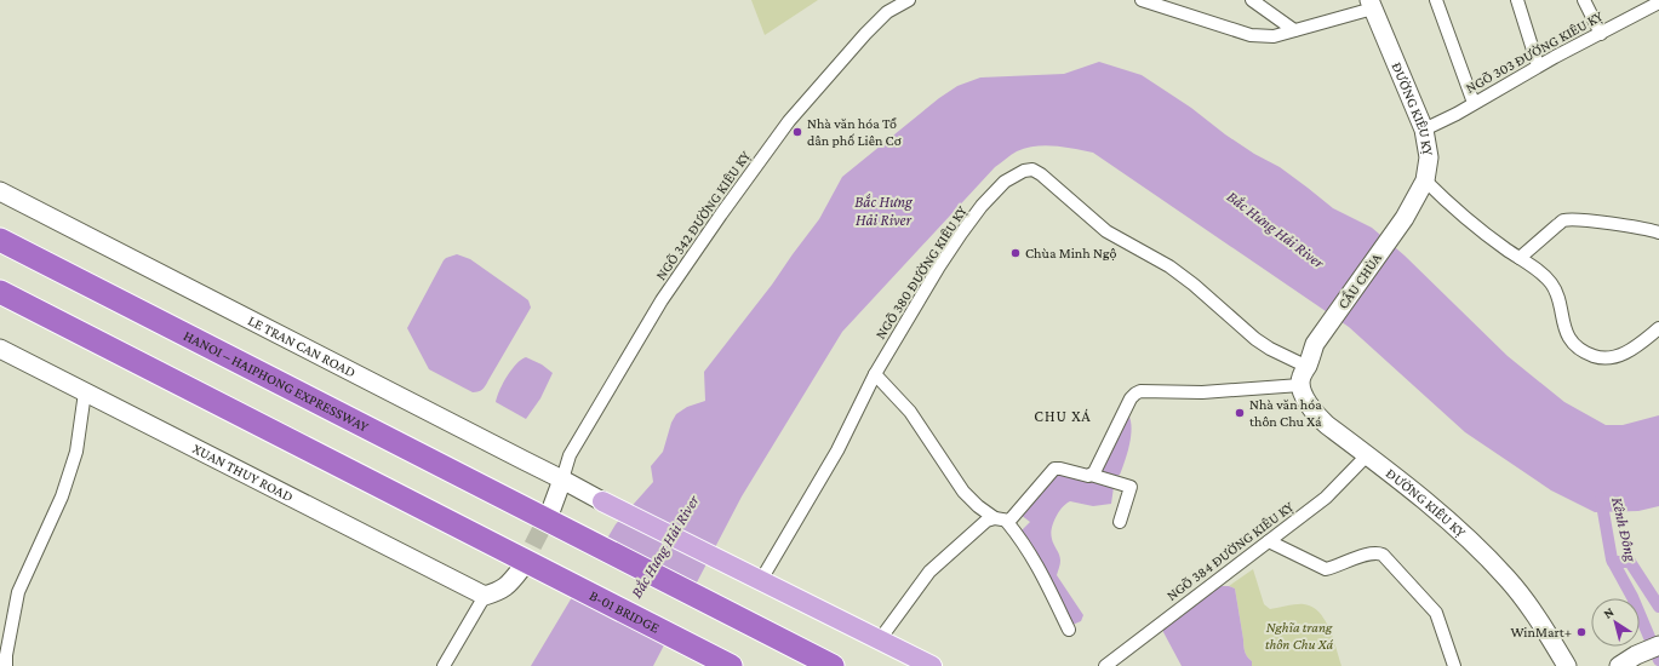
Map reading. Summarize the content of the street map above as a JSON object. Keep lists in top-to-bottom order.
{
  "streets": {
    "highway": ["HANOI – HAIPHONG EXPRESSWAY", "B-01 BRIDGE"],
    "main road": [
      "ĐƯỜNG KIÊU KỴ",
      "CẦU CHÙA",
      "LE TRAN CAN ROAD",
      "XUAN THUY ROAD"
    ],
    "street": [
      "NGÕ 303 ĐƯỜNG KIÊU KỴ",
      "NGÕ 342 ĐƯỜNG KIÊU KỴ",
      "NGÕ 380 ĐƯỜNG KIÊU KỴ",
      "NGÕ 384 ĐƯỜNG KIÊU KỴ"
    ]
  },
  "crossings": [
    ["NGÕ 303 ĐƯỜNG KIÊU KỴ", "ĐƯỜNG KIÊU KỴ"],
    ["ĐƯỜNG KIÊU KỴ", "CẦU CHÙA"],
    ["ĐƯỜNG KIÊU KỴ", "NGÕ 384 ĐƯỜNG KIÊU KỴ"],
    ["NGÕ 342 ĐƯỜNG KIÊU KỴ", "LE TRAN CAN ROAD"],
    ["NGÕ 380 ĐƯỜNG KIÊU KỴ", "CẦU CHÙA"]
  ],
  "districts": ["CHU XÁ"],
  "water": ["Bắc Hưng Hải River", "Kênh Đông"],
  "parks": ["Nghĩa trang thôn Chu Xá"],
  "places": [
    "Nhà văn hóa Tổ dân phố Liên Cơ",
    "Chùa Minh Ngộ",
    "Nhà văn hóa thôn Chu Xá",
    "WinMart+"
  ],
  "north": "top left"
}
